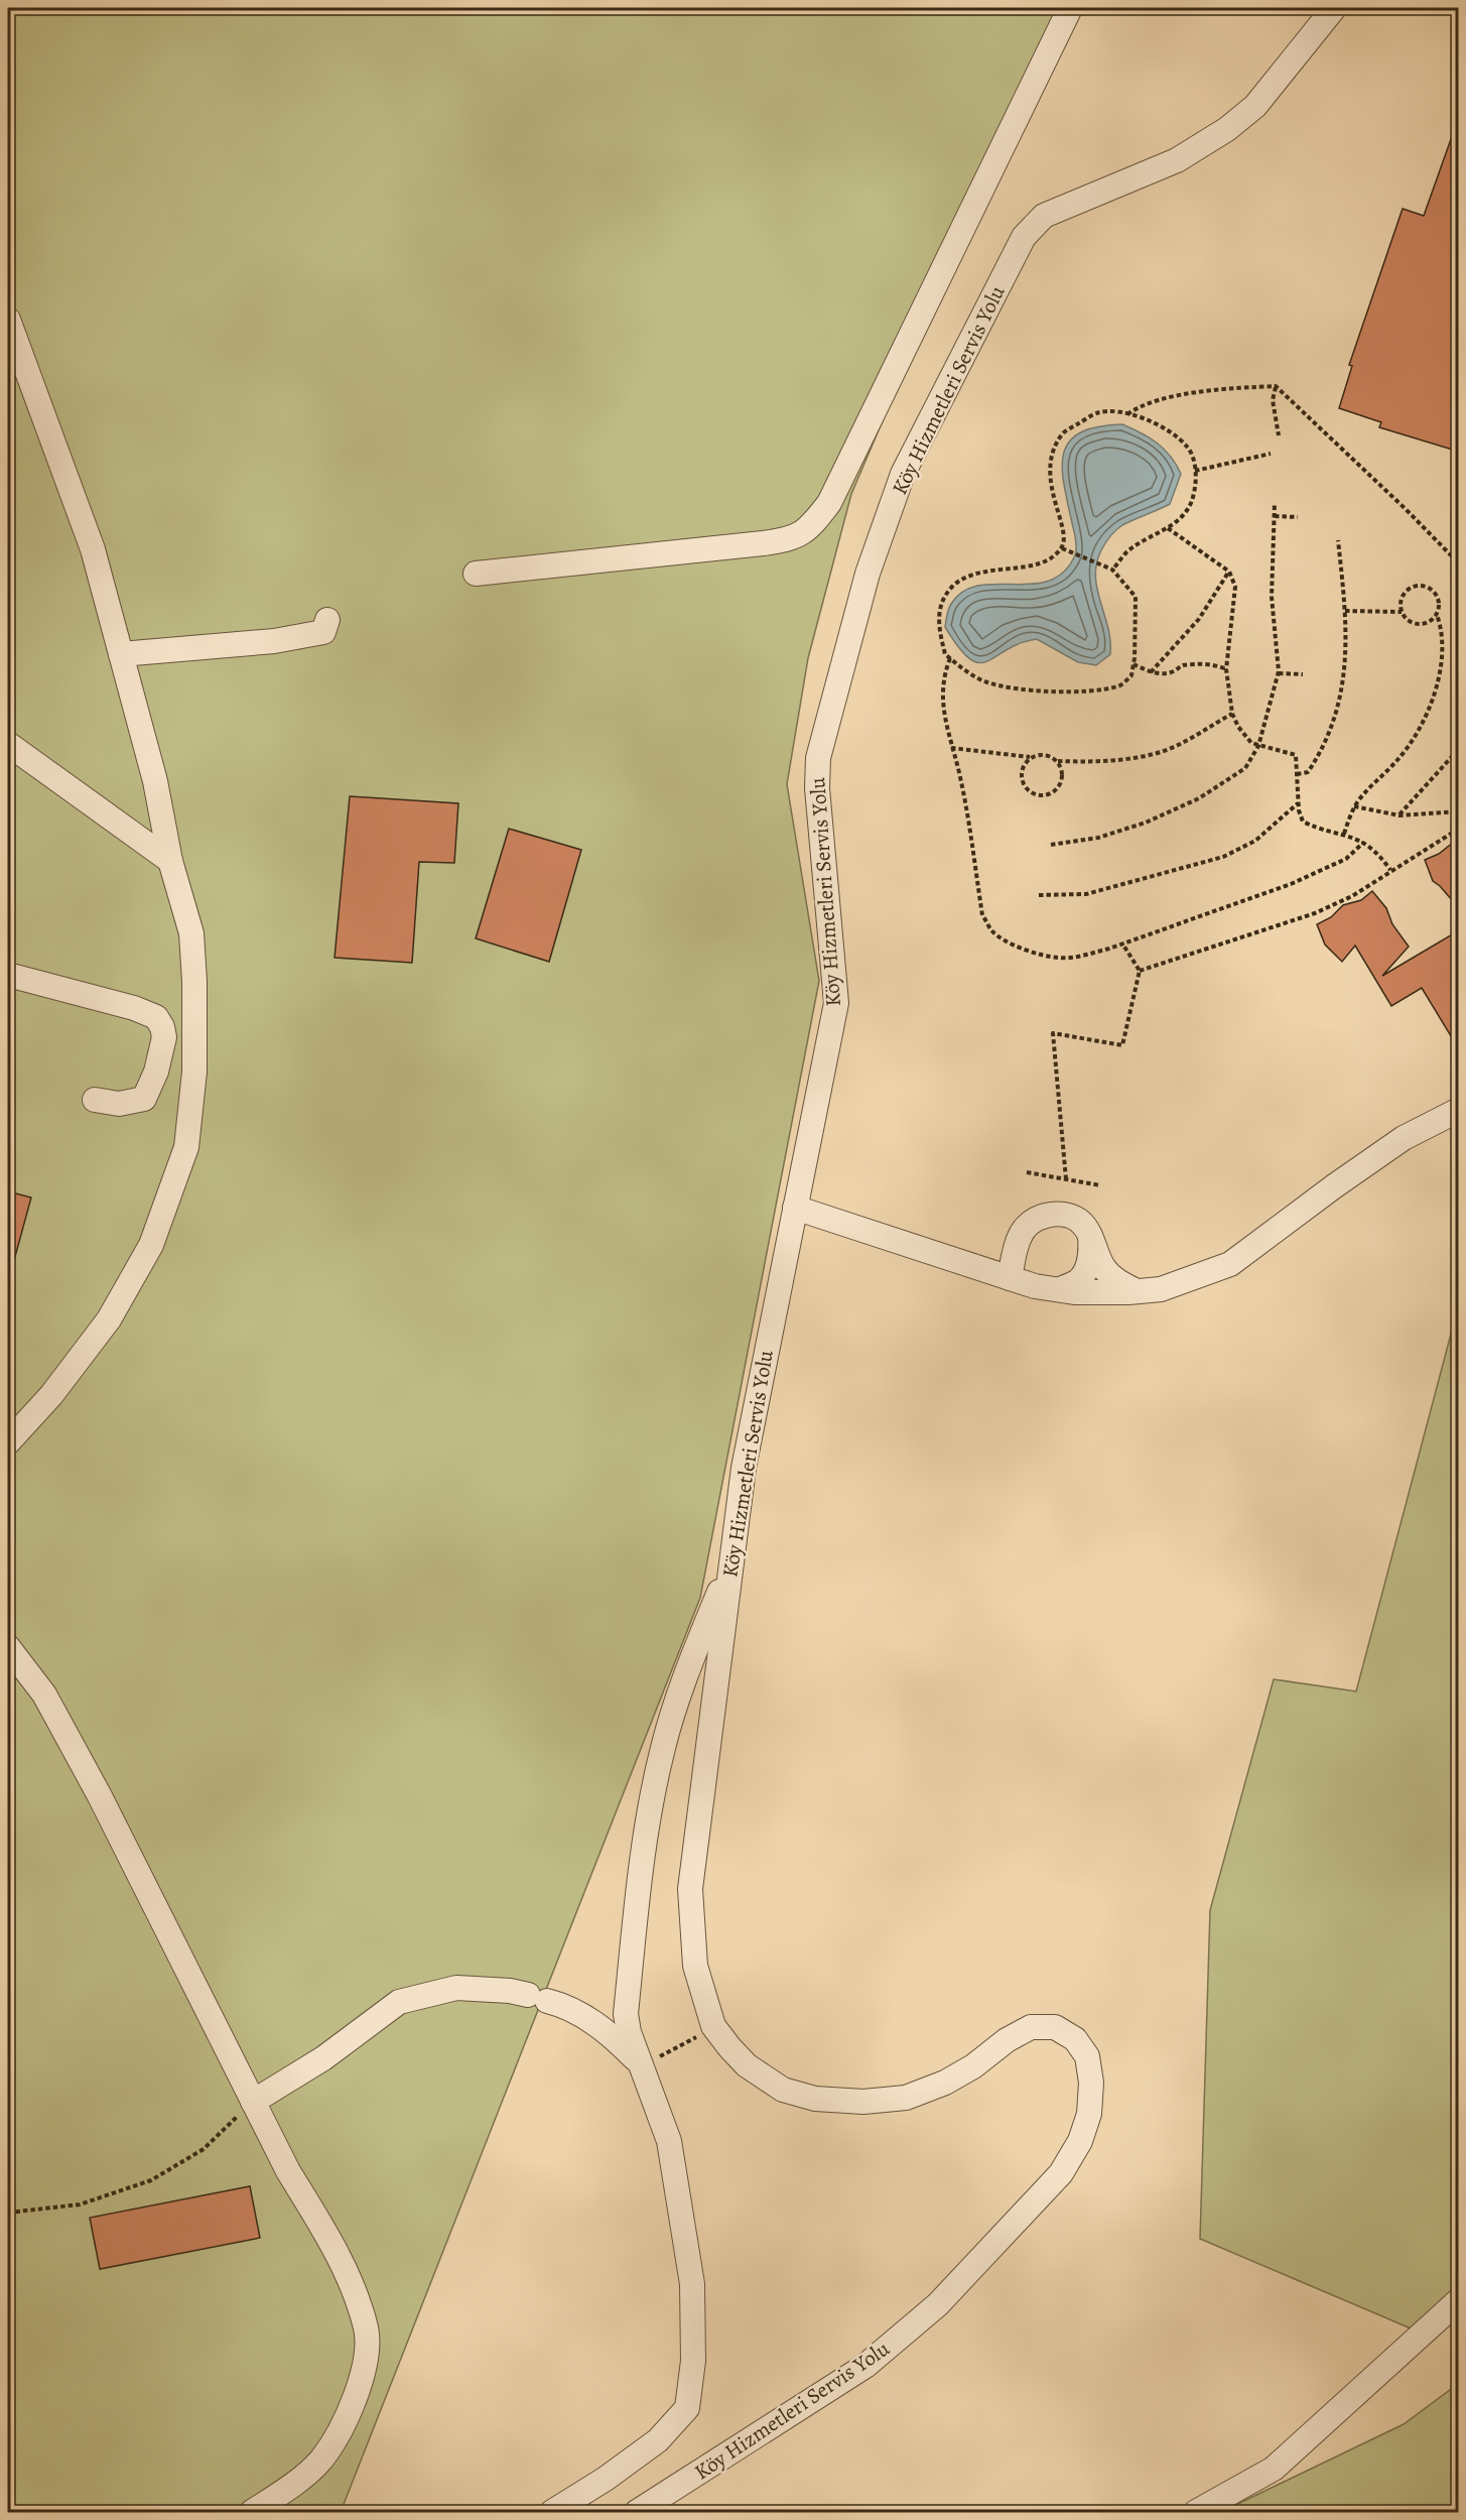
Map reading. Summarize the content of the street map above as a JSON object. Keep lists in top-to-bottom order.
{
  "streets": {
    "street": ["Köy Hizmetleri Servis Yolu"]
  }
}
